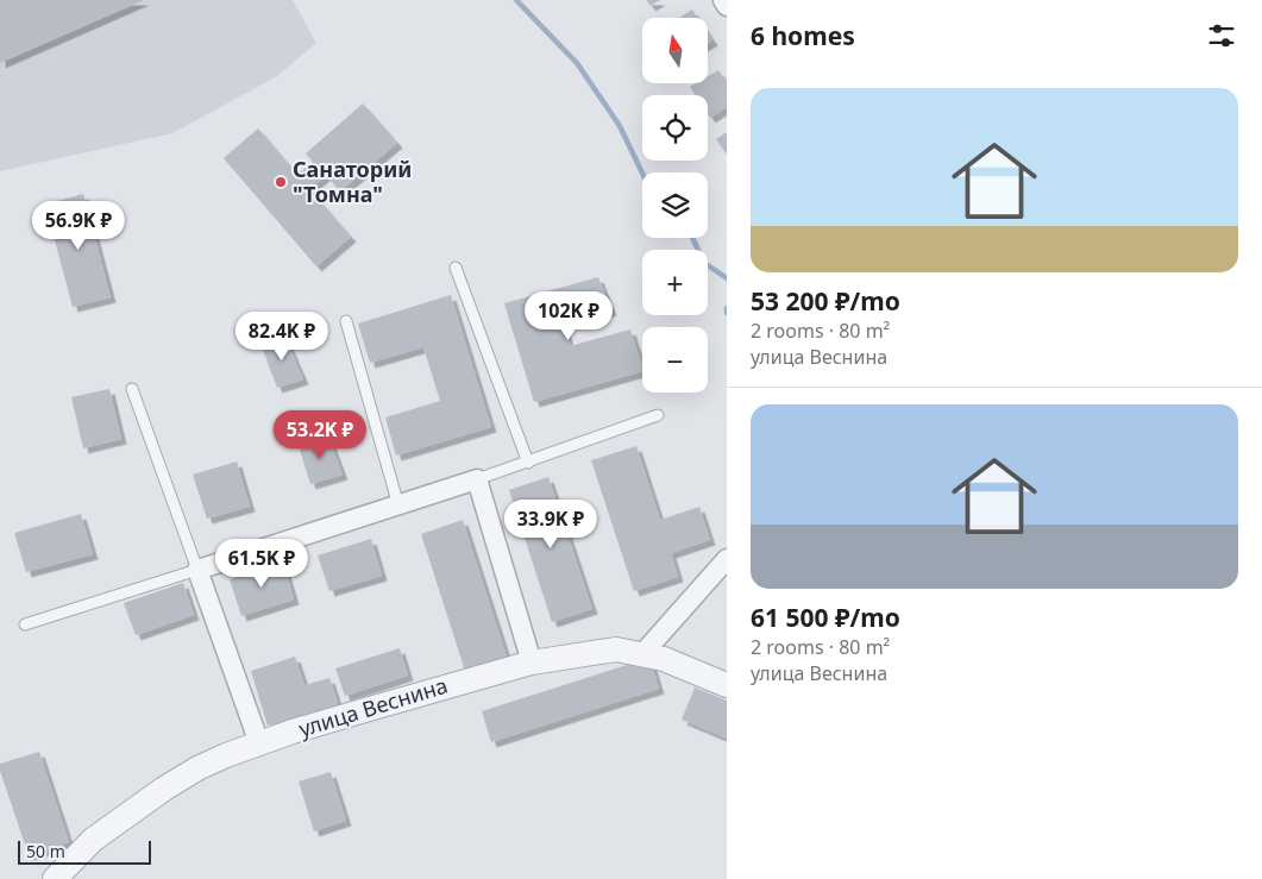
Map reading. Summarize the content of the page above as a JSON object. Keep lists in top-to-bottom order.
{
  "streets": {
    "street": ["улица Веснина"]
  },
  "places": ["Санаторий \"Томна\""],
  "scale_bar": "50 m",
  "north": "top",
  "page": {
    "heading": "6 homes",
    "map_buttons": ["+", "−"],
    "list": [
      {
        "name": "53 200 ₽/mo",
        "note": "2 rooms · 80 m² · улица Веснина"
      },
      {
        "name": "61 500 ₽/mo",
        "note": "2 rooms · 80 m² · улица Веснина"
      }
    ],
    "price": [
      "56.9K ₽",
      "102K ₽",
      "82.4K ₽",
      "53.2K ₽",
      "33.9K ₽",
      "61.5K ₽"
    ],
    "scale": "50 m"
  }
}
